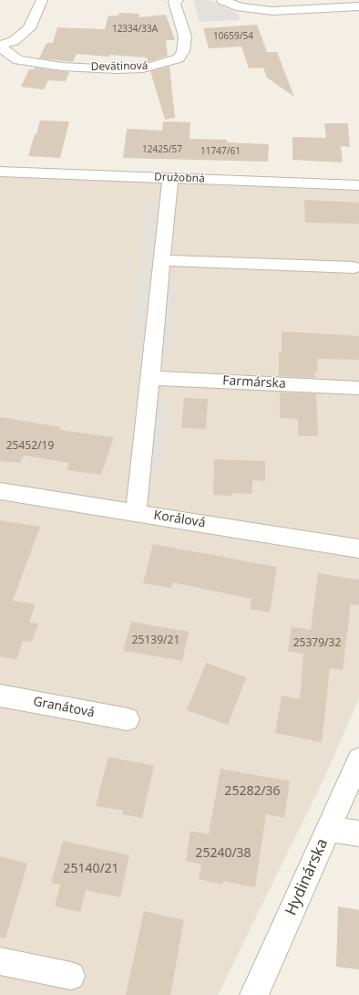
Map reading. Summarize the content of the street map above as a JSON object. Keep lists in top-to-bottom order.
{
  "streets": {
    "street": [
      "Devätinová",
      "Družobná",
      "Farmárska",
      "Korálová",
      "Granátová",
      "Hydinárska"
    ]
  },
  "house_numbers": [
    "12334/33A",
    "10659/54",
    "12425/57",
    "11747/61",
    "25452/19",
    "25139/21",
    "25379/32",
    "25282/36",
    "25240/38",
    "25140/21"
  ]
}
